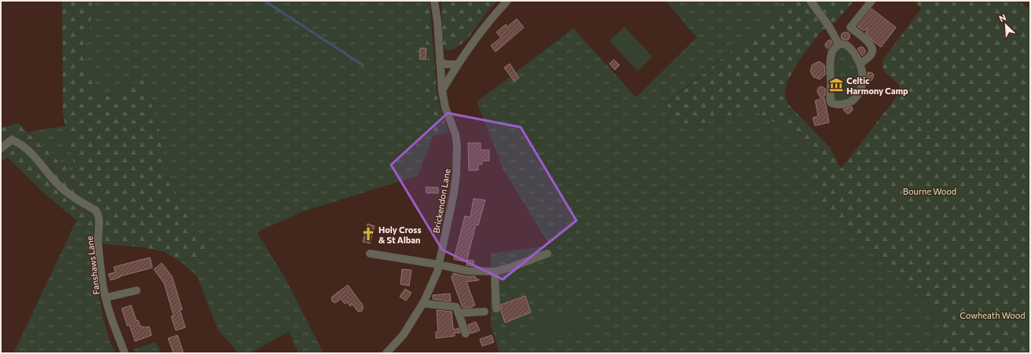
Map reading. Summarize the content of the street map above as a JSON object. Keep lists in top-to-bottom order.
{
  "streets": {
    "street": ["Brickendon Lane", "Fanshaws Lane"]
  },
  "parks": ["Bourne Wood", "Cowheath Wood"],
  "places": {
    "museum": ["Celtic Harmony Camp"],
    "church": ["Holy Cross & St Alban"]
  },
  "north": "top left"
}
